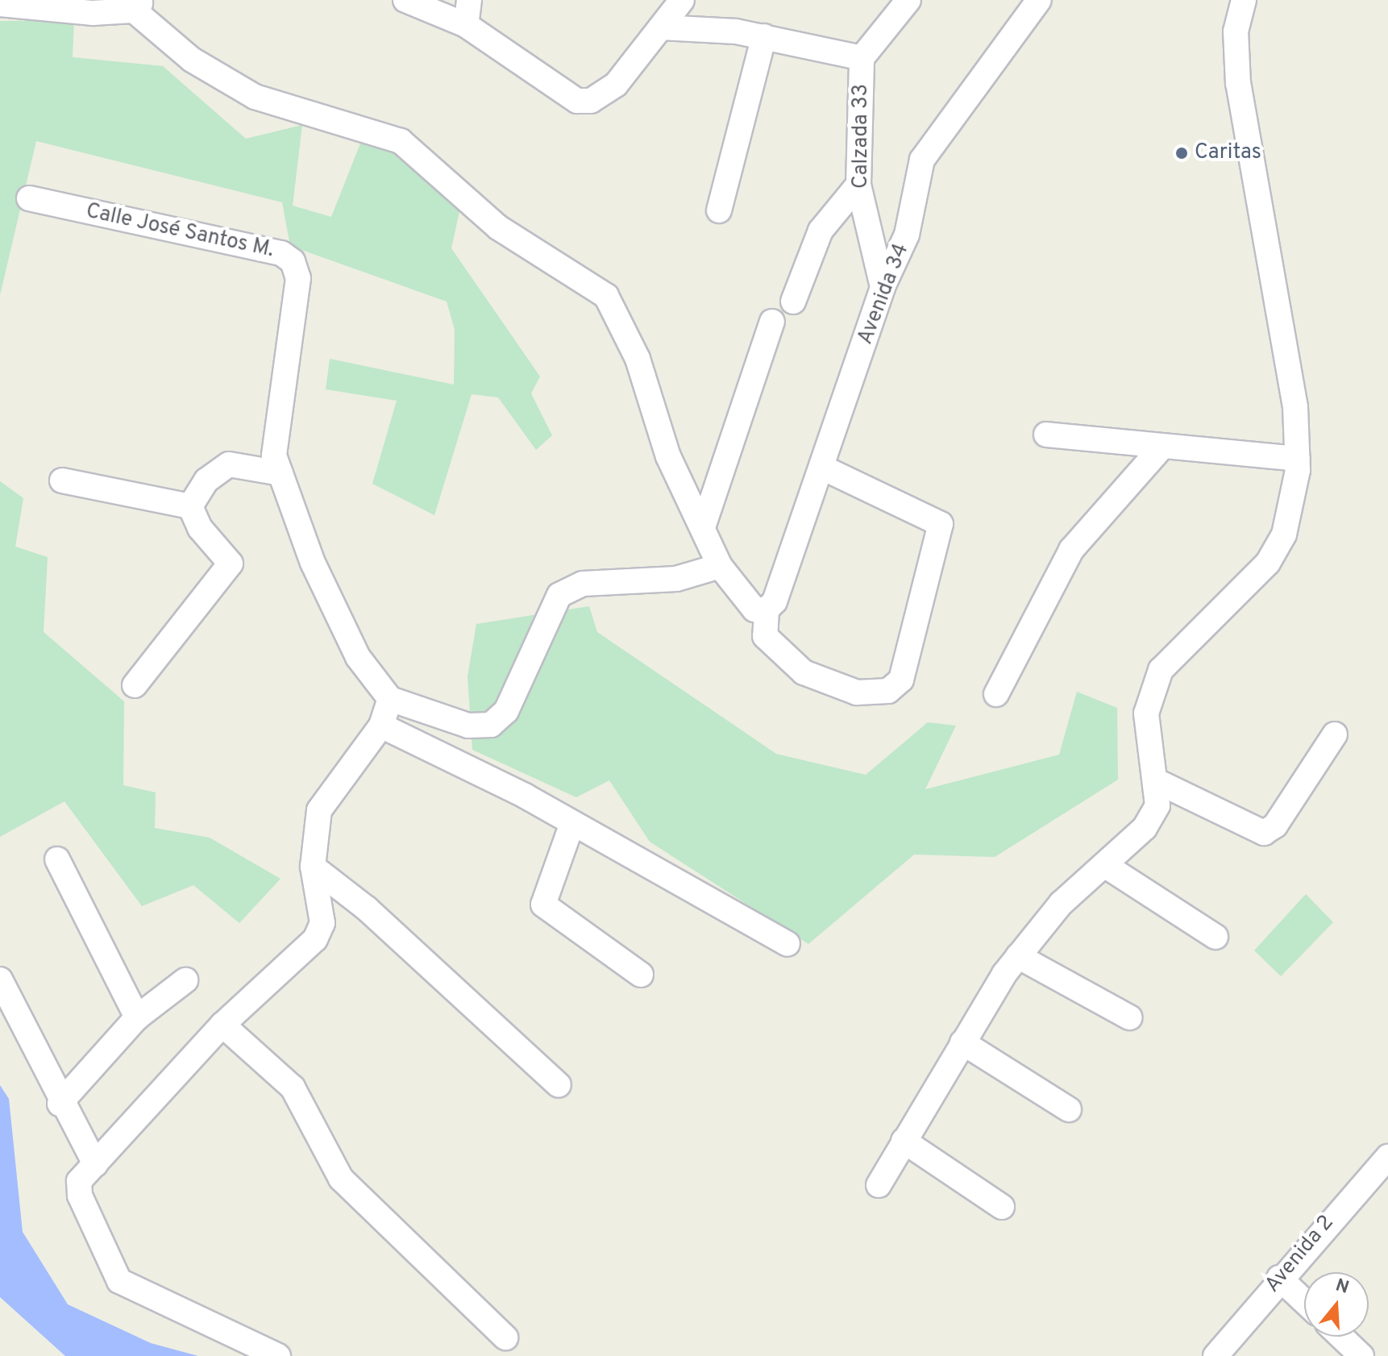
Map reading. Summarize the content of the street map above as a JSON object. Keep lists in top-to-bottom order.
{
  "streets": {
    "street": [
      "Calzada 33",
      "Calle José Santos M.",
      "Avenida 34",
      "Avenida 2"
    ]
  },
  "crossings": [
    ["Calzada 33", "Avenida 34"]
  ],
  "places": ["Caritas"],
  "north": "top"
}
